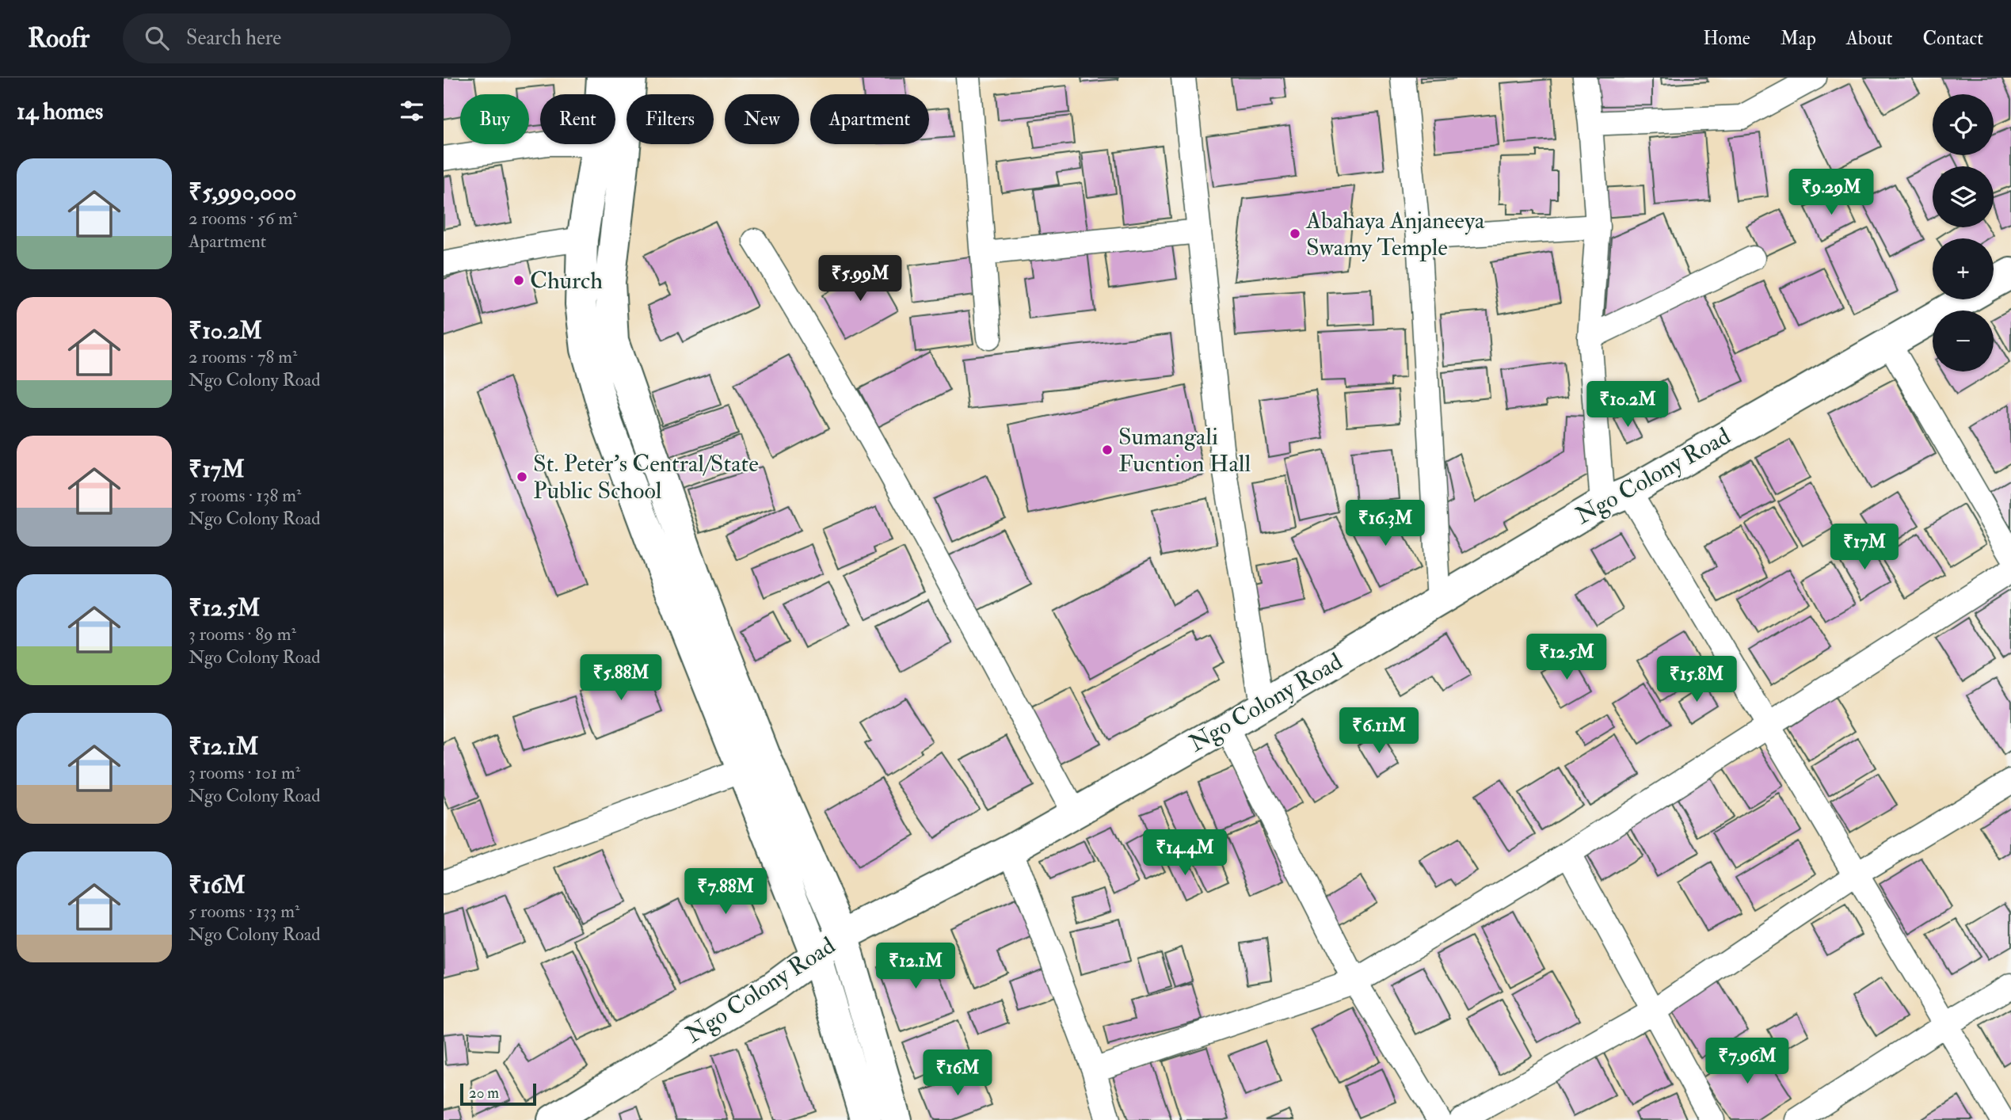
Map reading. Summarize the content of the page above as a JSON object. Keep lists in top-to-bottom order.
{
  "streets": {
    "street": ["Ngo Colony Road"]
  },
  "places": [
    "Abahaya Anjaneeya Swamy Temple",
    "Church",
    "Sumangali Fucntion Hall",
    "St. Peter's Central/State Public School"
  ],
  "scale_bar": "20 m",
  "page": {
    "header": "Roofr",
    "search": "Search here",
    "nav": [
      "Home",
      "Map",
      "About",
      "Contact"
    ],
    "heading": "14 homes",
    "map_buttons": ["+", "−"],
    "chip": [
      "Buy",
      "Rent",
      "Filters",
      "New",
      "Apartment"
    ],
    "list": [
      {
        "name": "₹5,990,000",
        "note": "2 rooms · 56 m² · Apartment"
      },
      {
        "name": "₹10.2M",
        "note": "2 rooms · 78 m² · Ngo Colony Road"
      },
      {
        "name": "₹17M",
        "note": "5 rooms · 138 m² · Ngo Colony Road"
      },
      {
        "name": "₹12.5M",
        "note": "3 rooms · 89 m² · Ngo Colony Road"
      },
      {
        "name": "₹12.1M",
        "note": "3 rooms · 101 m² · Ngo Colony Road"
      },
      {
        "name": "₹16M",
        "note": "5 rooms · 133 m² · Ngo Colony Road"
      }
    ],
    "price": [
      "₹9.29M",
      "₹5.99M",
      "₹10.2M",
      "₹16.3M",
      "₹17M",
      "₹12.5M",
      "₹5.88M",
      "₹15.8M",
      "₹6.11M",
      "₹14.4M",
      "₹7.88M",
      "₹12.1M",
      "₹7.96M",
      "₹16M"
    ],
    "scale": "20 m"
  }
}
